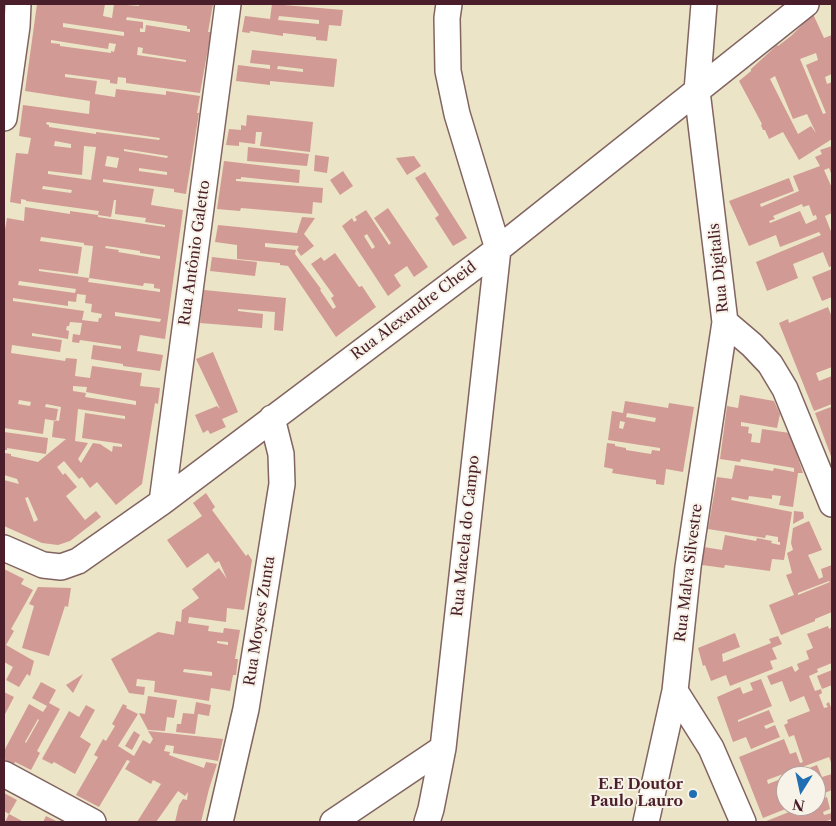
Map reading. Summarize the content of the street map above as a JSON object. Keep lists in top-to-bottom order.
{
  "streets": {
    "street": [
      "Rua Antônio Galetto",
      "Rua Digitalis",
      "Rua Alexandre Cheid",
      "Rua Macela do Campo",
      "Rua Malva Silvestre",
      "Rua Moyses Zunta"
    ]
  },
  "crossings": [
    ["Rua Antônio Galetto", "Rua Alexandre Cheid"],
    ["Rua Digitalis", "Rua Alexandre Cheid"],
    ["Rua Digitalis", "Rua Malva Silvestre"],
    ["Rua Alexandre Cheid", "Rua Macela do Campo"],
    ["Rua Alexandre Cheid", "Rua Moyses Zunta"]
  ],
  "places": ["E.E Doutor Paulo Lauro"],
  "north": "bottom"
}
